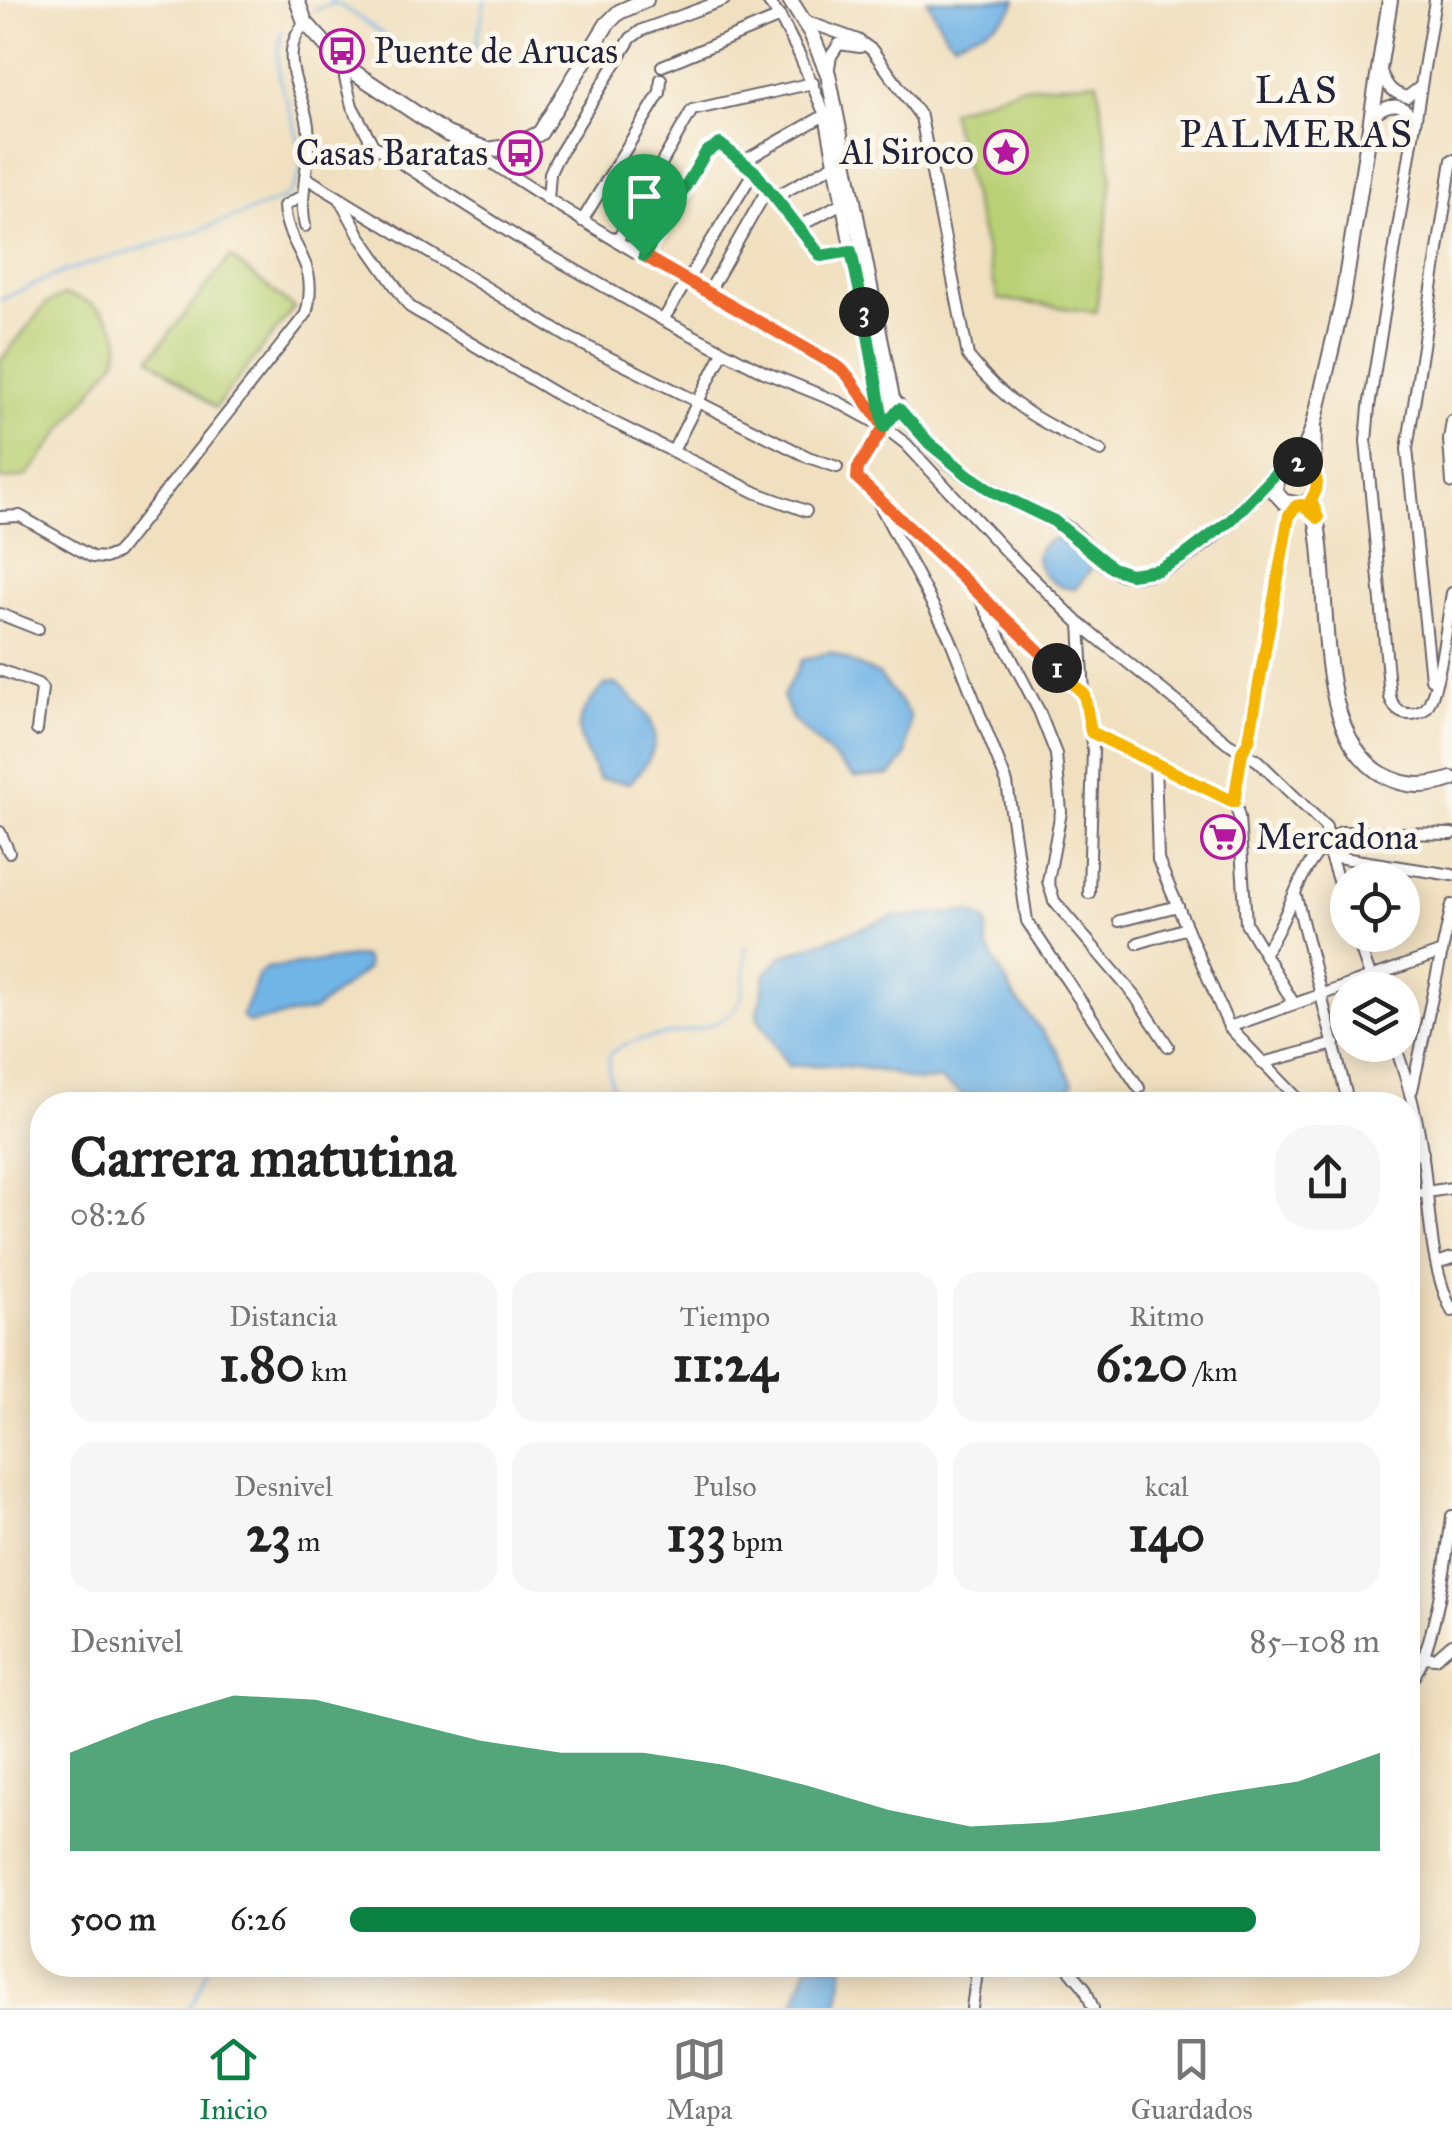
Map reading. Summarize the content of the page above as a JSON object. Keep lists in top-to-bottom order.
{
  "districts": ["LAS PALMERAS"],
  "places": {
    "bus stop": ["Puente de Arucas", "Casas Baratas"],
    "place": ["Al Siroco"],
    "supermarket": ["Mercadona"]
  },
  "page": {
    "pins": ["3", "2", "1"],
    "heading": ["Carrera matutina", "08:26"],
    "stats": [
      ["Distancia", "1.80 km"],
      ["Tiempo", "11:24"],
      ["Ritmo", "6:20 /km"],
      ["Desnivel", "23 m"],
      ["Pulso", "133 bpm"],
      ["kcal", "140"]
    ],
    "chart": ["Desnivel", "85–108 m"],
    "list": [
      {
        "name": "500 m",
        "note": "6:26"
      }
    ],
    "tabs": ["Inicio", "Mapa", "Guardados"]
  }
}
